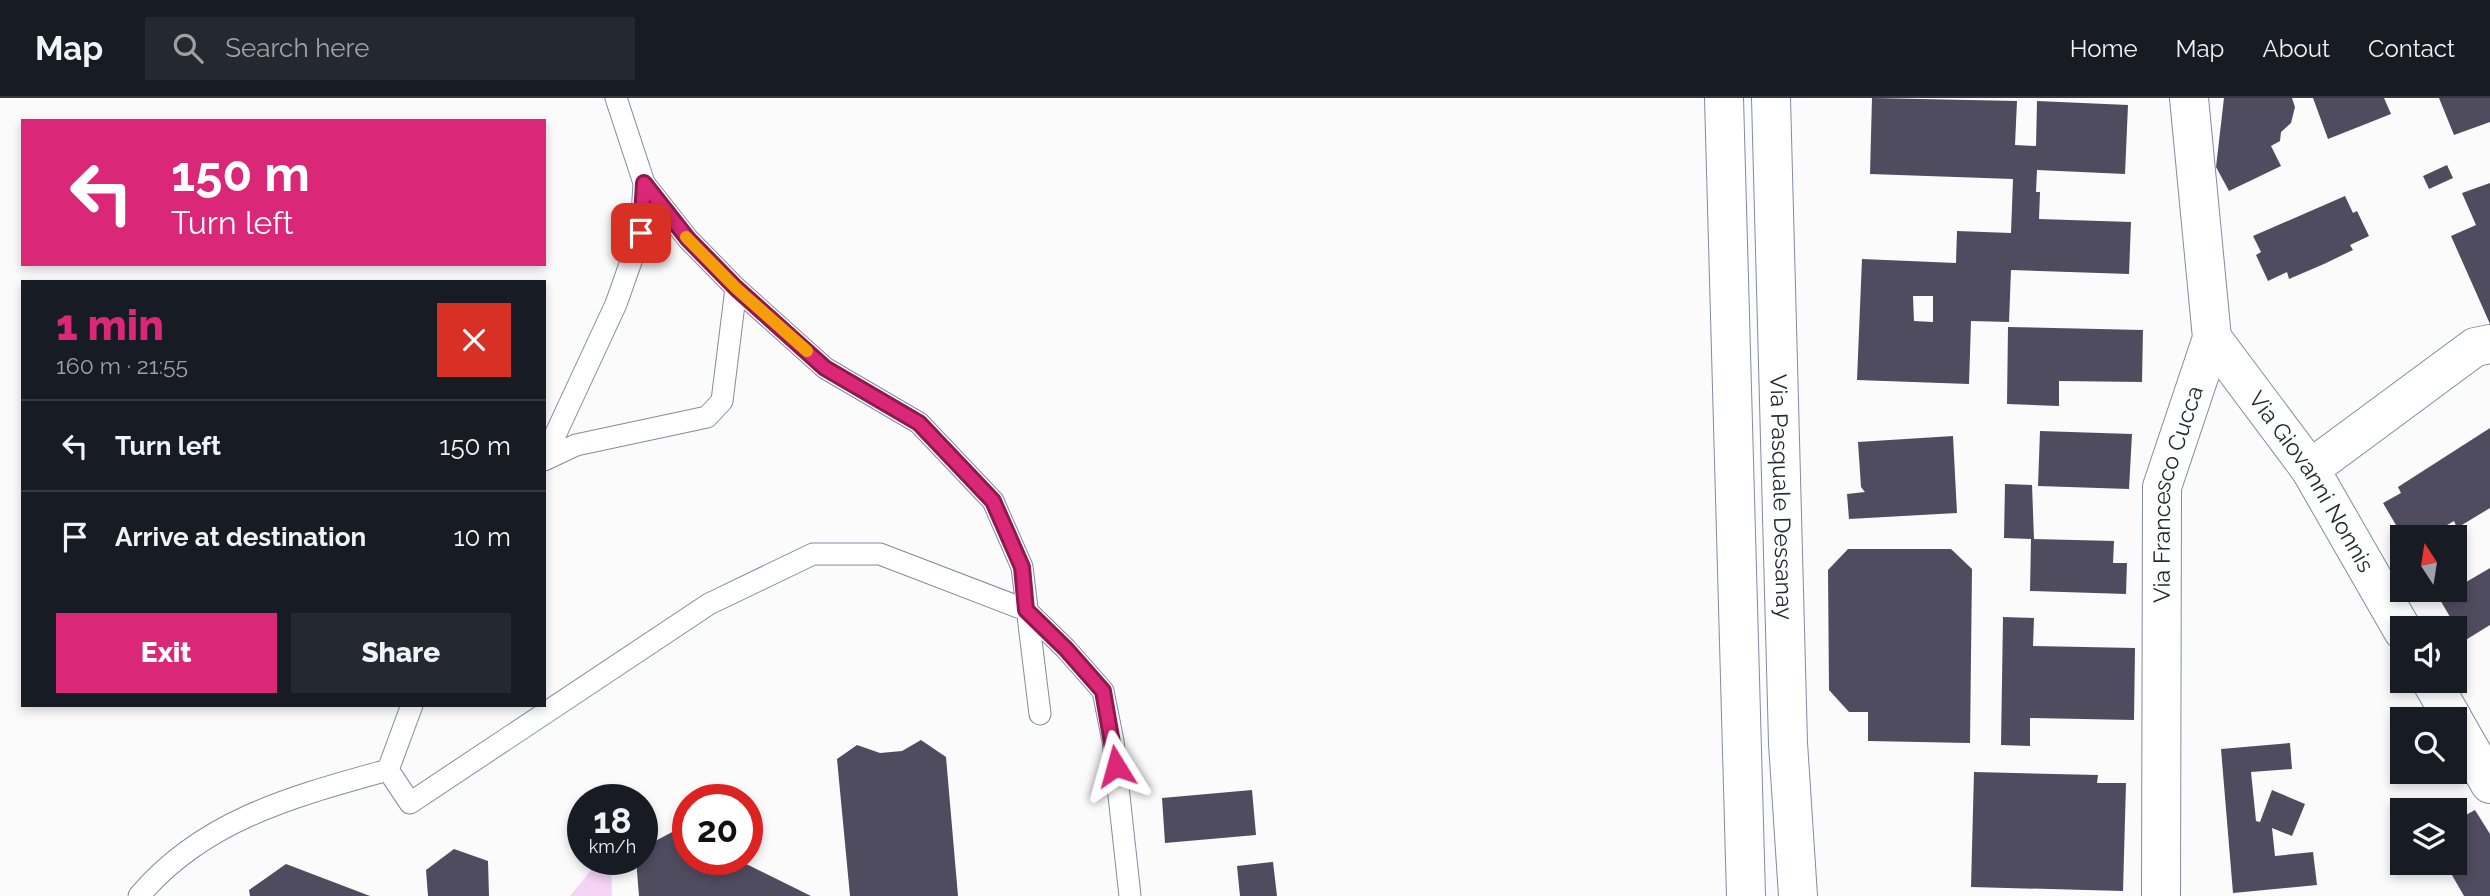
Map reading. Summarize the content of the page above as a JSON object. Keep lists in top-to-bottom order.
{
  "streets": {
    "main road": ["Via Giovanni Nonnis", "Via Francesco Cucca", "Via Pasquale Dessanay"]
  },
  "crossings": [
    ["Via Giovanni Nonnis", "Via Francesco Cucca"]
  ],
  "north": "top",
  "page": {
    "header": "Map",
    "search": "Search here",
    "nav": [
      "Home",
      "Map",
      "About",
      "Contact"
    ],
    "turn": ["150 m", "Turn left"],
    "heading": ["1 min", "160 m · 21:55"],
    "list": [
      {
        "name": "Turn left",
        "value": "150 m"
      },
      {
        "name": "Arrive at destination",
        "value": "10 m"
      }
    ],
    "buttons": ["Exit", "Share"],
    "speed": "18 km/h",
    "limit": "20"
  }
}
